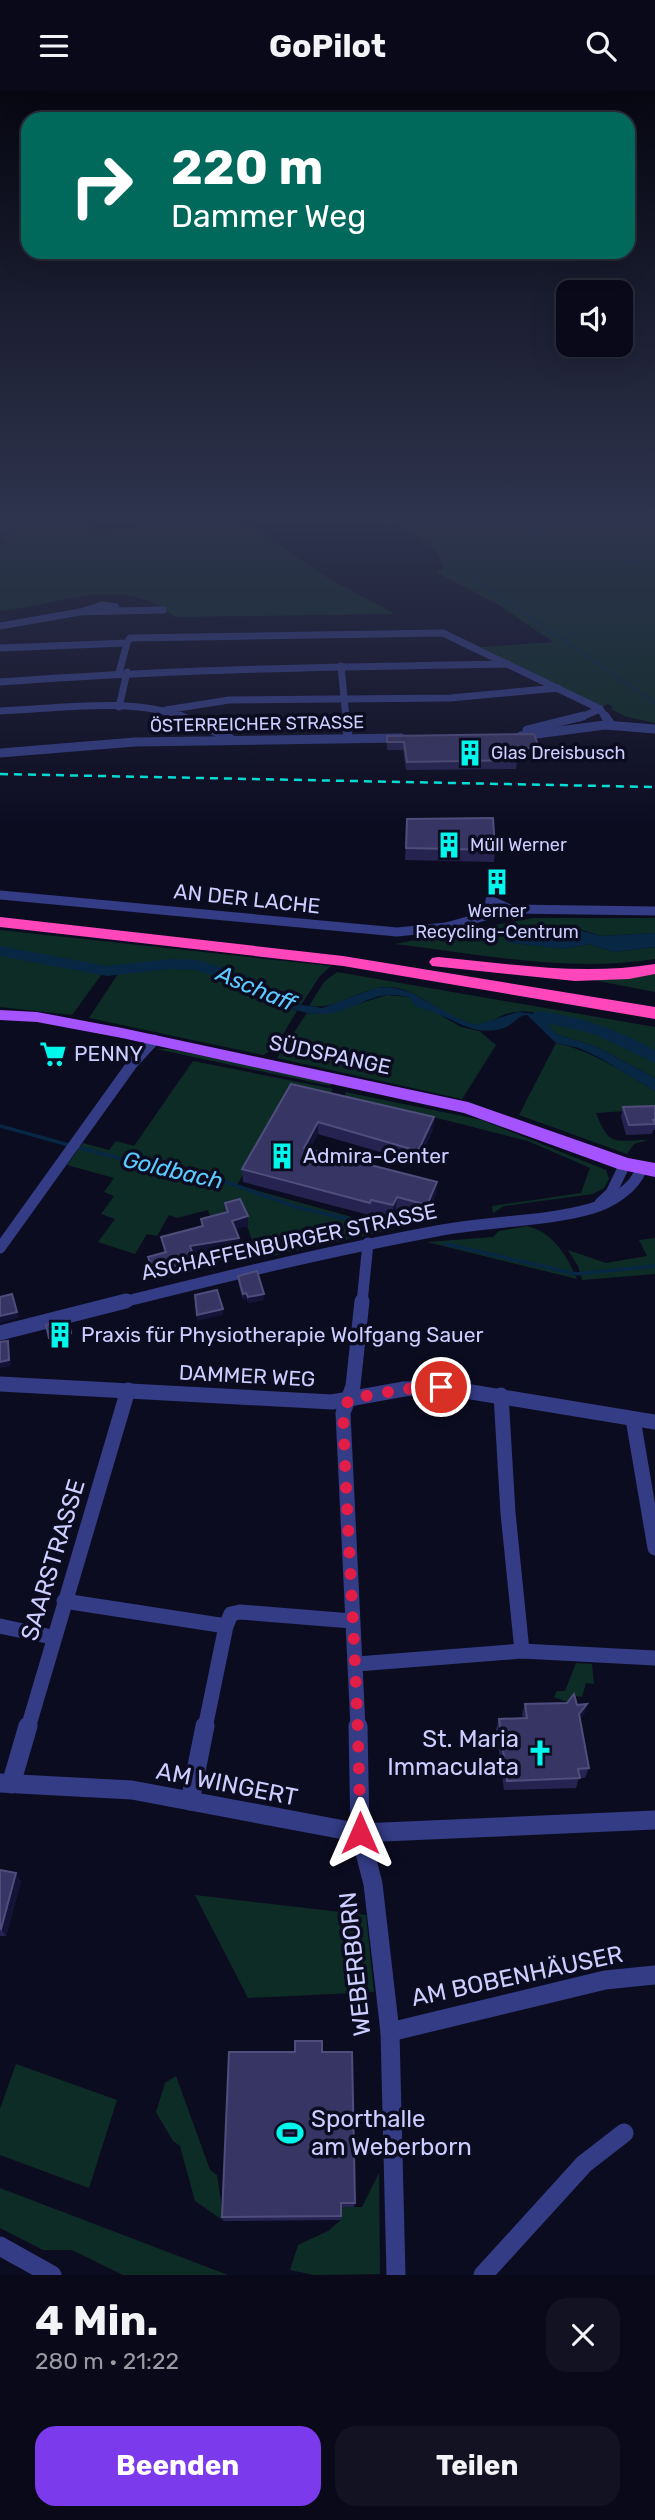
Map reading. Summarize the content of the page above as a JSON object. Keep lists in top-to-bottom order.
{
  "streets": {
    "main road": ["SÜDSPANGE"],
    "street": [
      "ÖSTERREICHER STRASSE",
      "AN DER LACHE",
      "ASCHAFFENBURGER STRASSE",
      "DAMMER WEG",
      "SAARSTRASSE",
      "AM WINGERT",
      "WEBERBORN",
      "AM BOBENHÄUSER"
    ]
  },
  "crossings": [
    ["SÜDSPANGE", "ASCHAFFENBURGER STRASSE"],
    ["ASCHAFFENBURGER STRASSE", "WEBERBORN"],
    ["DAMMER WEG", "SAARSTRASSE"],
    ["DAMMER WEG", "WEBERBORN"],
    ["SAARSTRASSE", "AM WINGERT"],
    ["AM WINGERT", "WEBERBORN"],
    ["WEBERBORN", "AM BOBENHÄUSER"]
  ],
  "water": ["Aschaff", "Goldbach"],
  "places": {
    "building": [
      "Glas Dreisbusch",
      "Müll Werner",
      "Werner Recycling-Centrum",
      "Admira-Center",
      "Praxis für Physiotherapie Wolfgang Sauer"
    ],
    "supermarket": ["PENNY"],
    "church": ["St. Maria Immaculata"],
    "sports": ["Sporthalle am Weberborn"]
  },
  "page": {
    "header": "GoPilot",
    "turn": ["220 m", "Dammer Weg"],
    "heading": ["4 Min.", "280 m · 21:22"],
    "buttons": ["Beenden", "Teilen"]
  }
}
